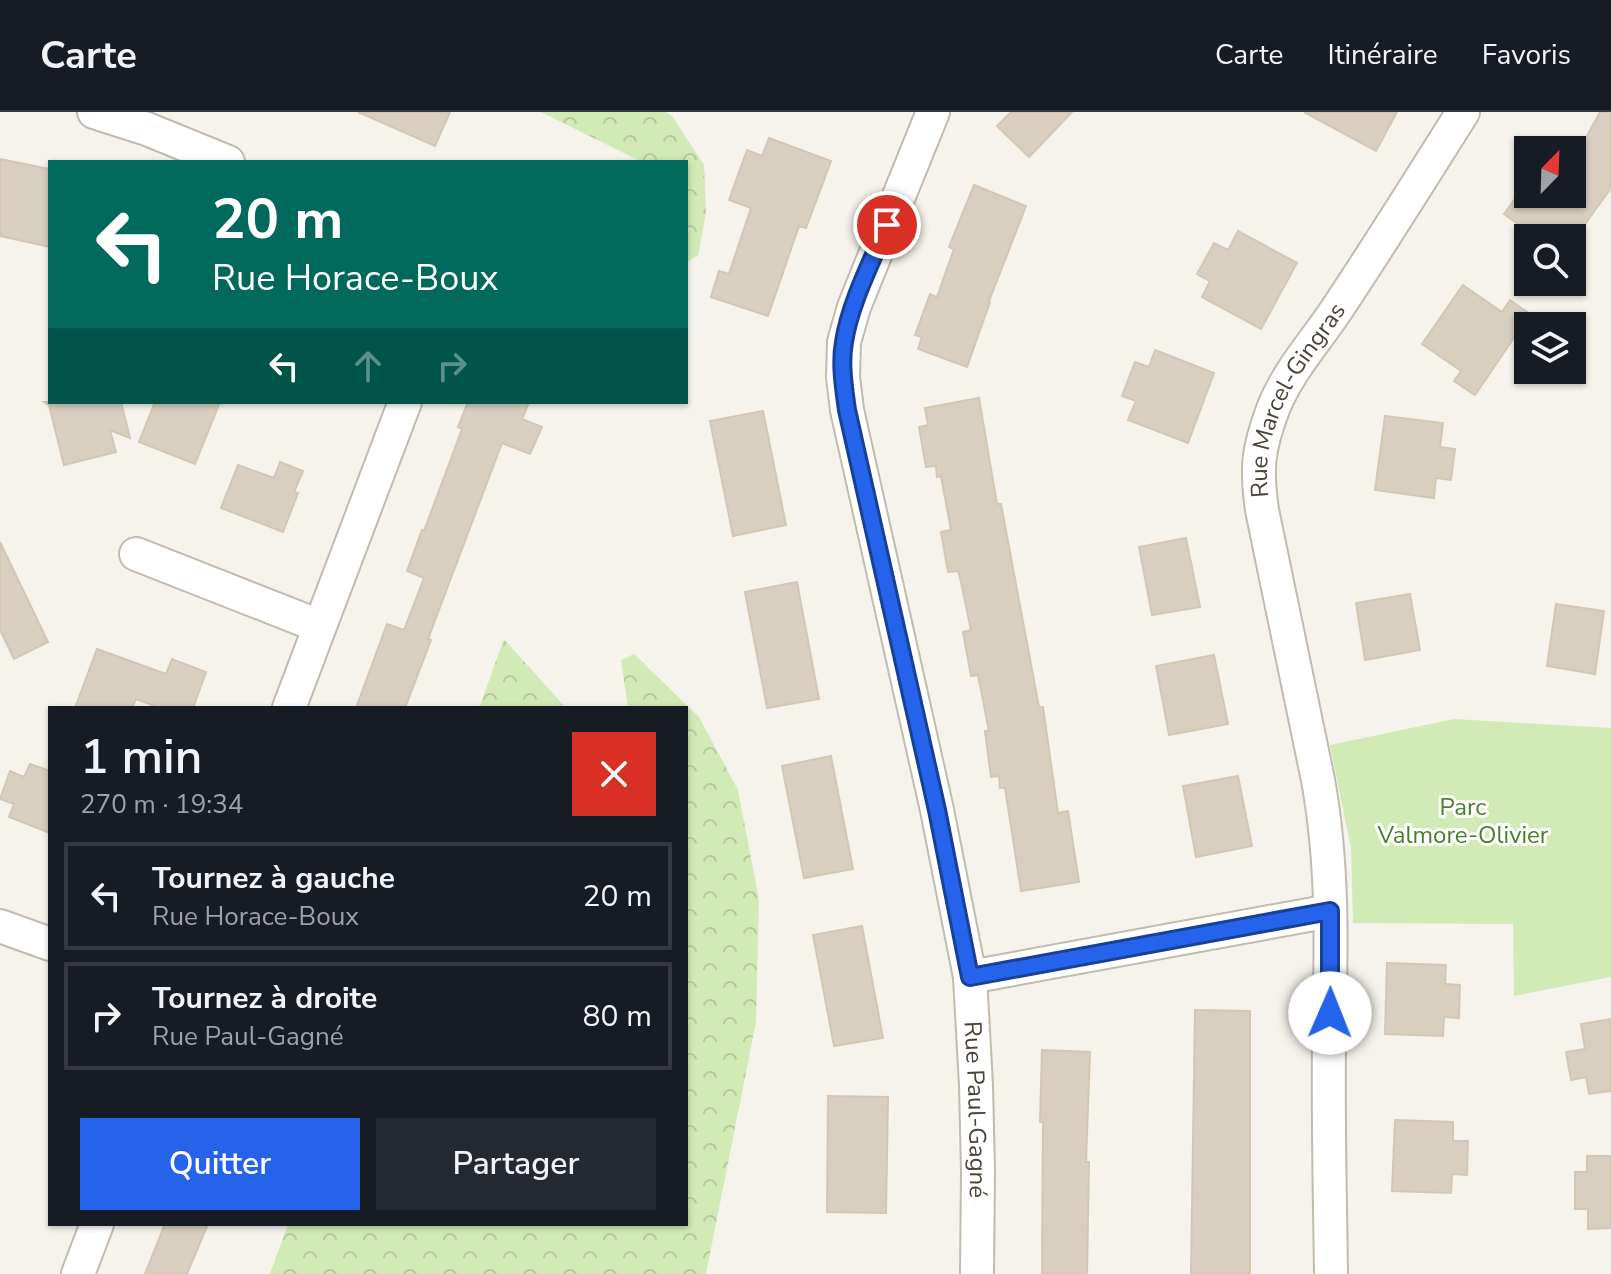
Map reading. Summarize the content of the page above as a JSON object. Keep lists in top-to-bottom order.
{
  "streets": {
    "street": ["Rue Marcel-Gingras", "Rue Paul-Gagné"]
  },
  "parks": ["Parc Valmore-Olivier"],
  "north": "top right",
  "page": {
    "header": "Carte",
    "nav": ["Carte", "Itinéraire", "Favoris"],
    "turn": ["20 m", "Rue Horace-Boux"],
    "heading": ["1 min", "270 m · 19:34"],
    "list": [
      {
        "name": "Tournez à gauche",
        "note": "Rue Horace-Boux",
        "value": "20 m"
      },
      {
        "name": "Tournez à droite",
        "note": "Rue Paul-Gagné",
        "value": "80 m"
      }
    ],
    "buttons": ["Quitter", "Partager"]
  }
}
